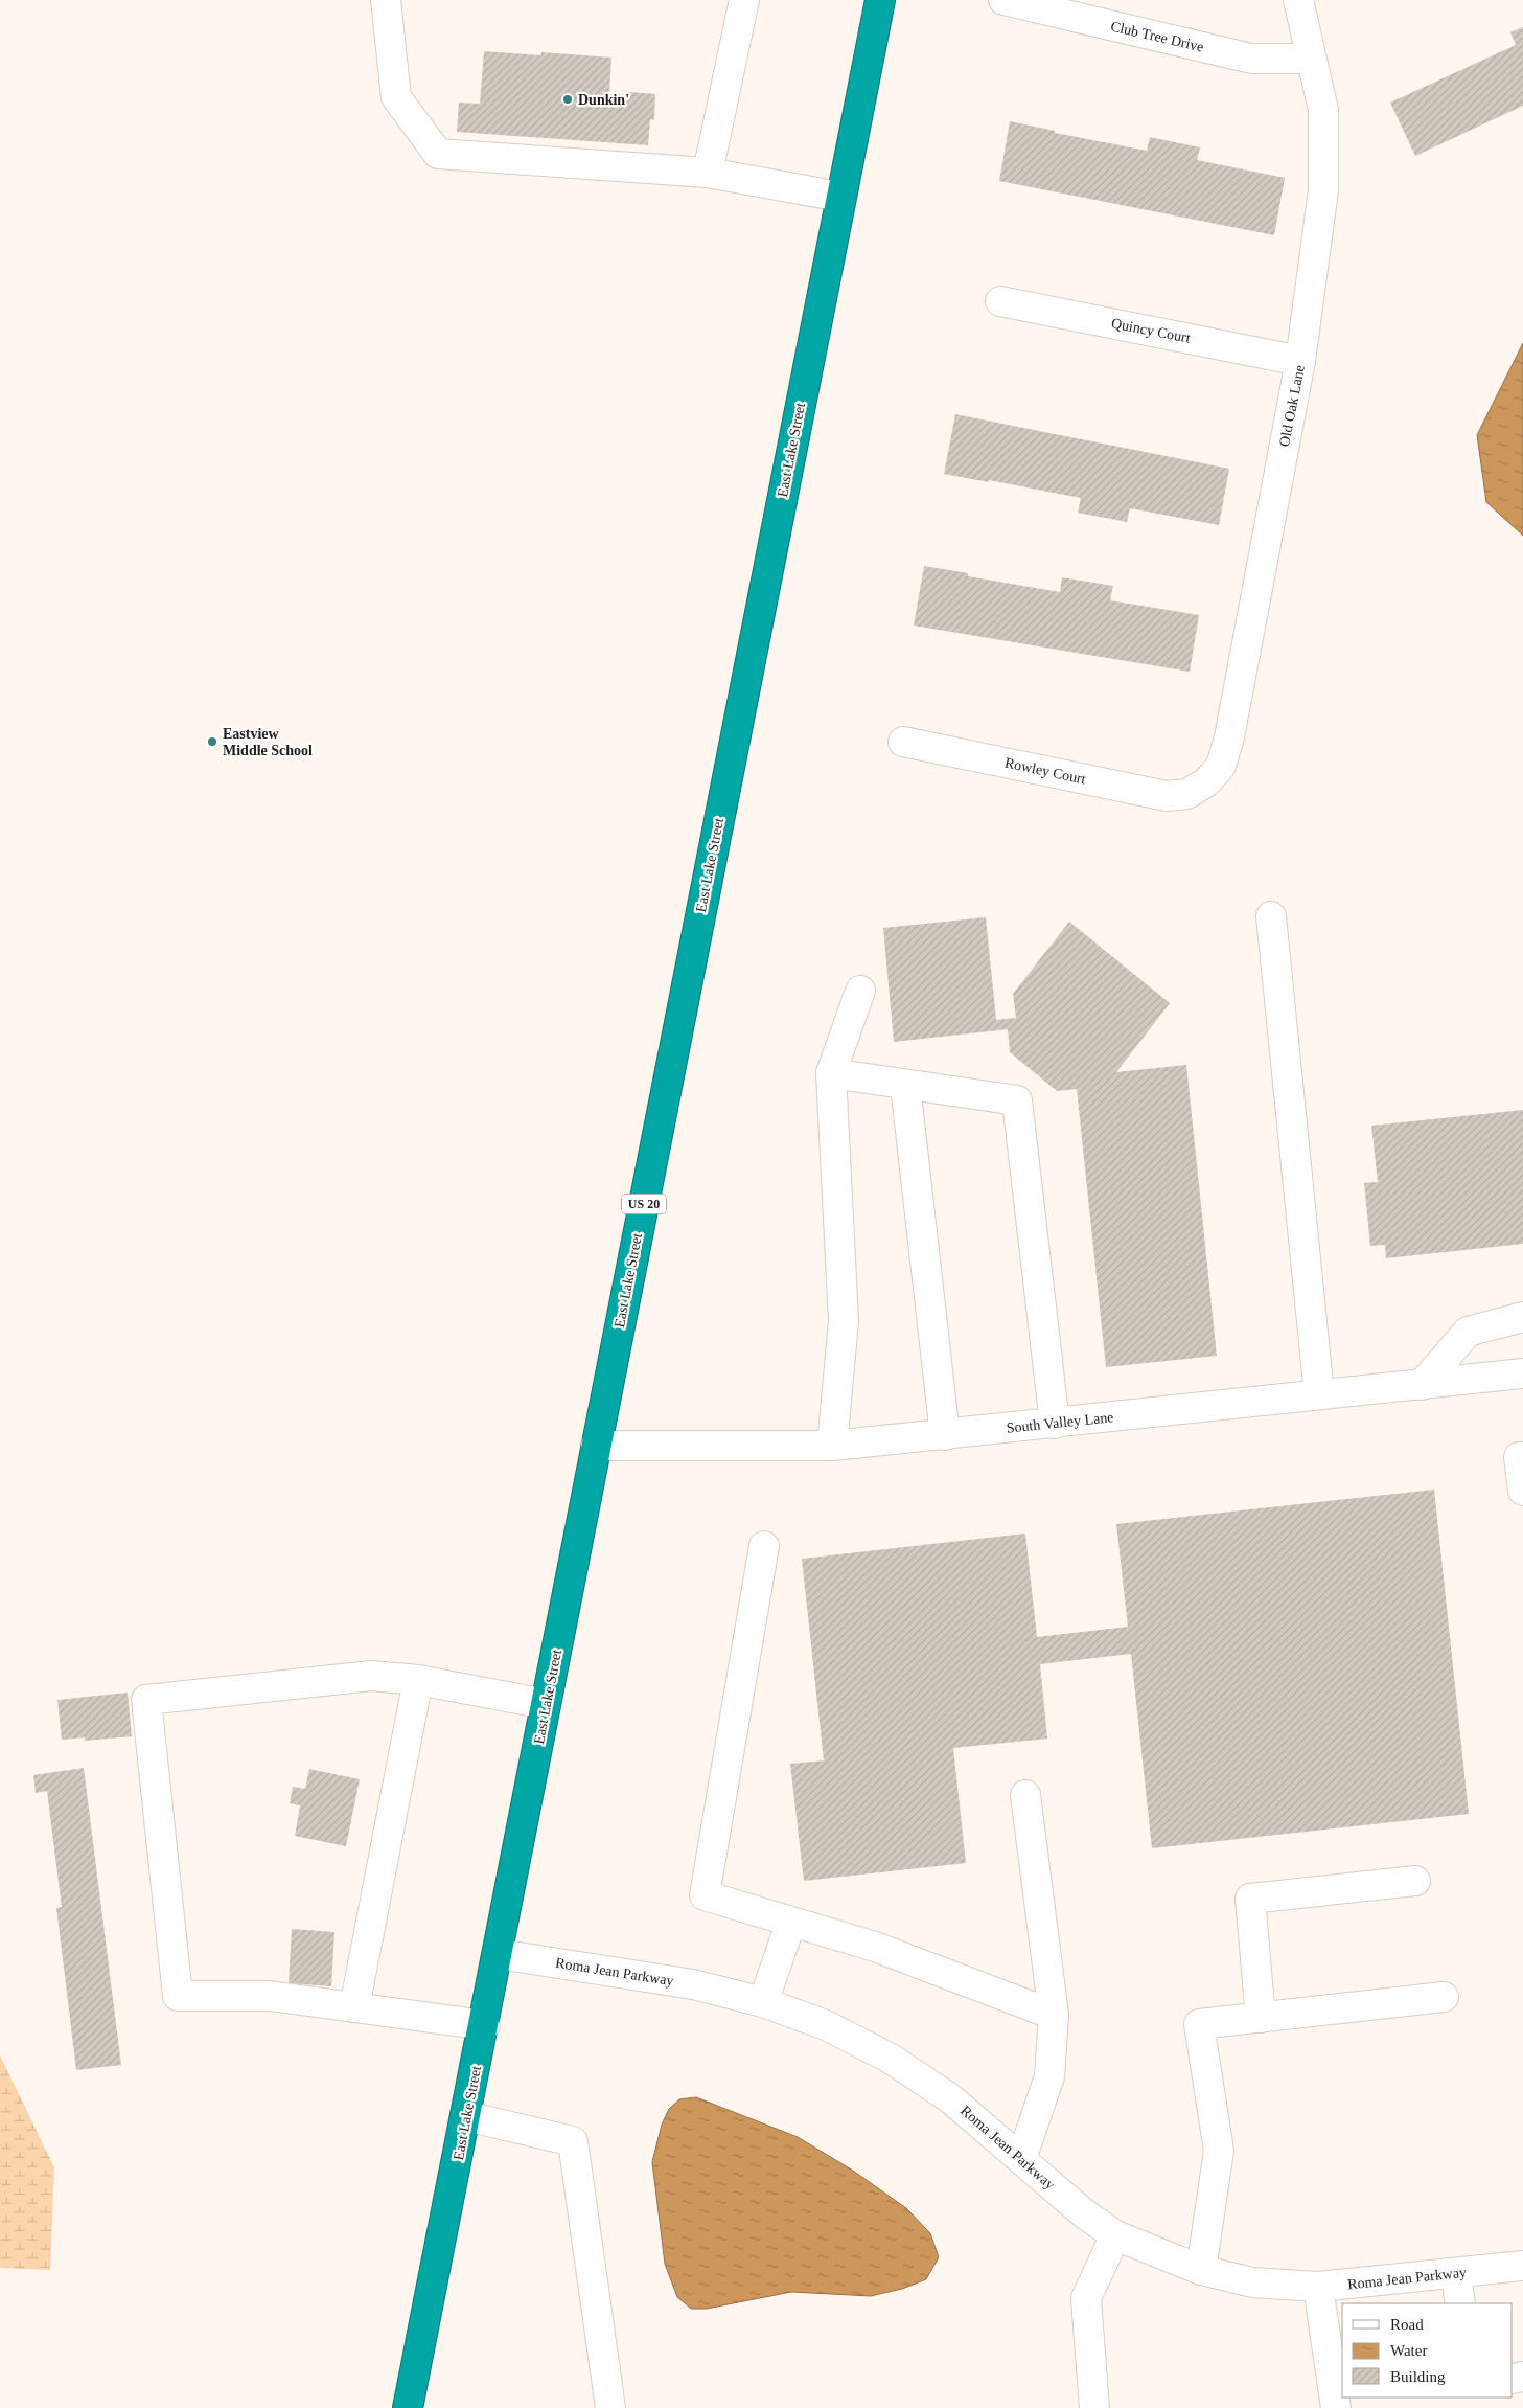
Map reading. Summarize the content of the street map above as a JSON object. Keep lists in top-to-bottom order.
{
  "streets": {
    "highway": ["East Lake Street", "US 20"],
    "street": [
      "Club Tree Drive",
      "Quincy Court",
      "Old Oak Lane",
      "Rowley Court",
      "South Valley Lane",
      "Roma Jean Parkway"
    ]
  },
  "crossings": [
    ["Club Tree Drive", "Old Oak Lane"],
    ["Quincy Court", "Old Oak Lane"],
    ["Old Oak Lane", "Rowley Court"],
    ["East Lake Street", "South Valley Lane"],
    ["East Lake Street", "Roma Jean Parkway"]
  ],
  "places": ["Dunkin'", "Eastview Middle School"],
  "legend": ["Road", "Water", "Building"]
}
